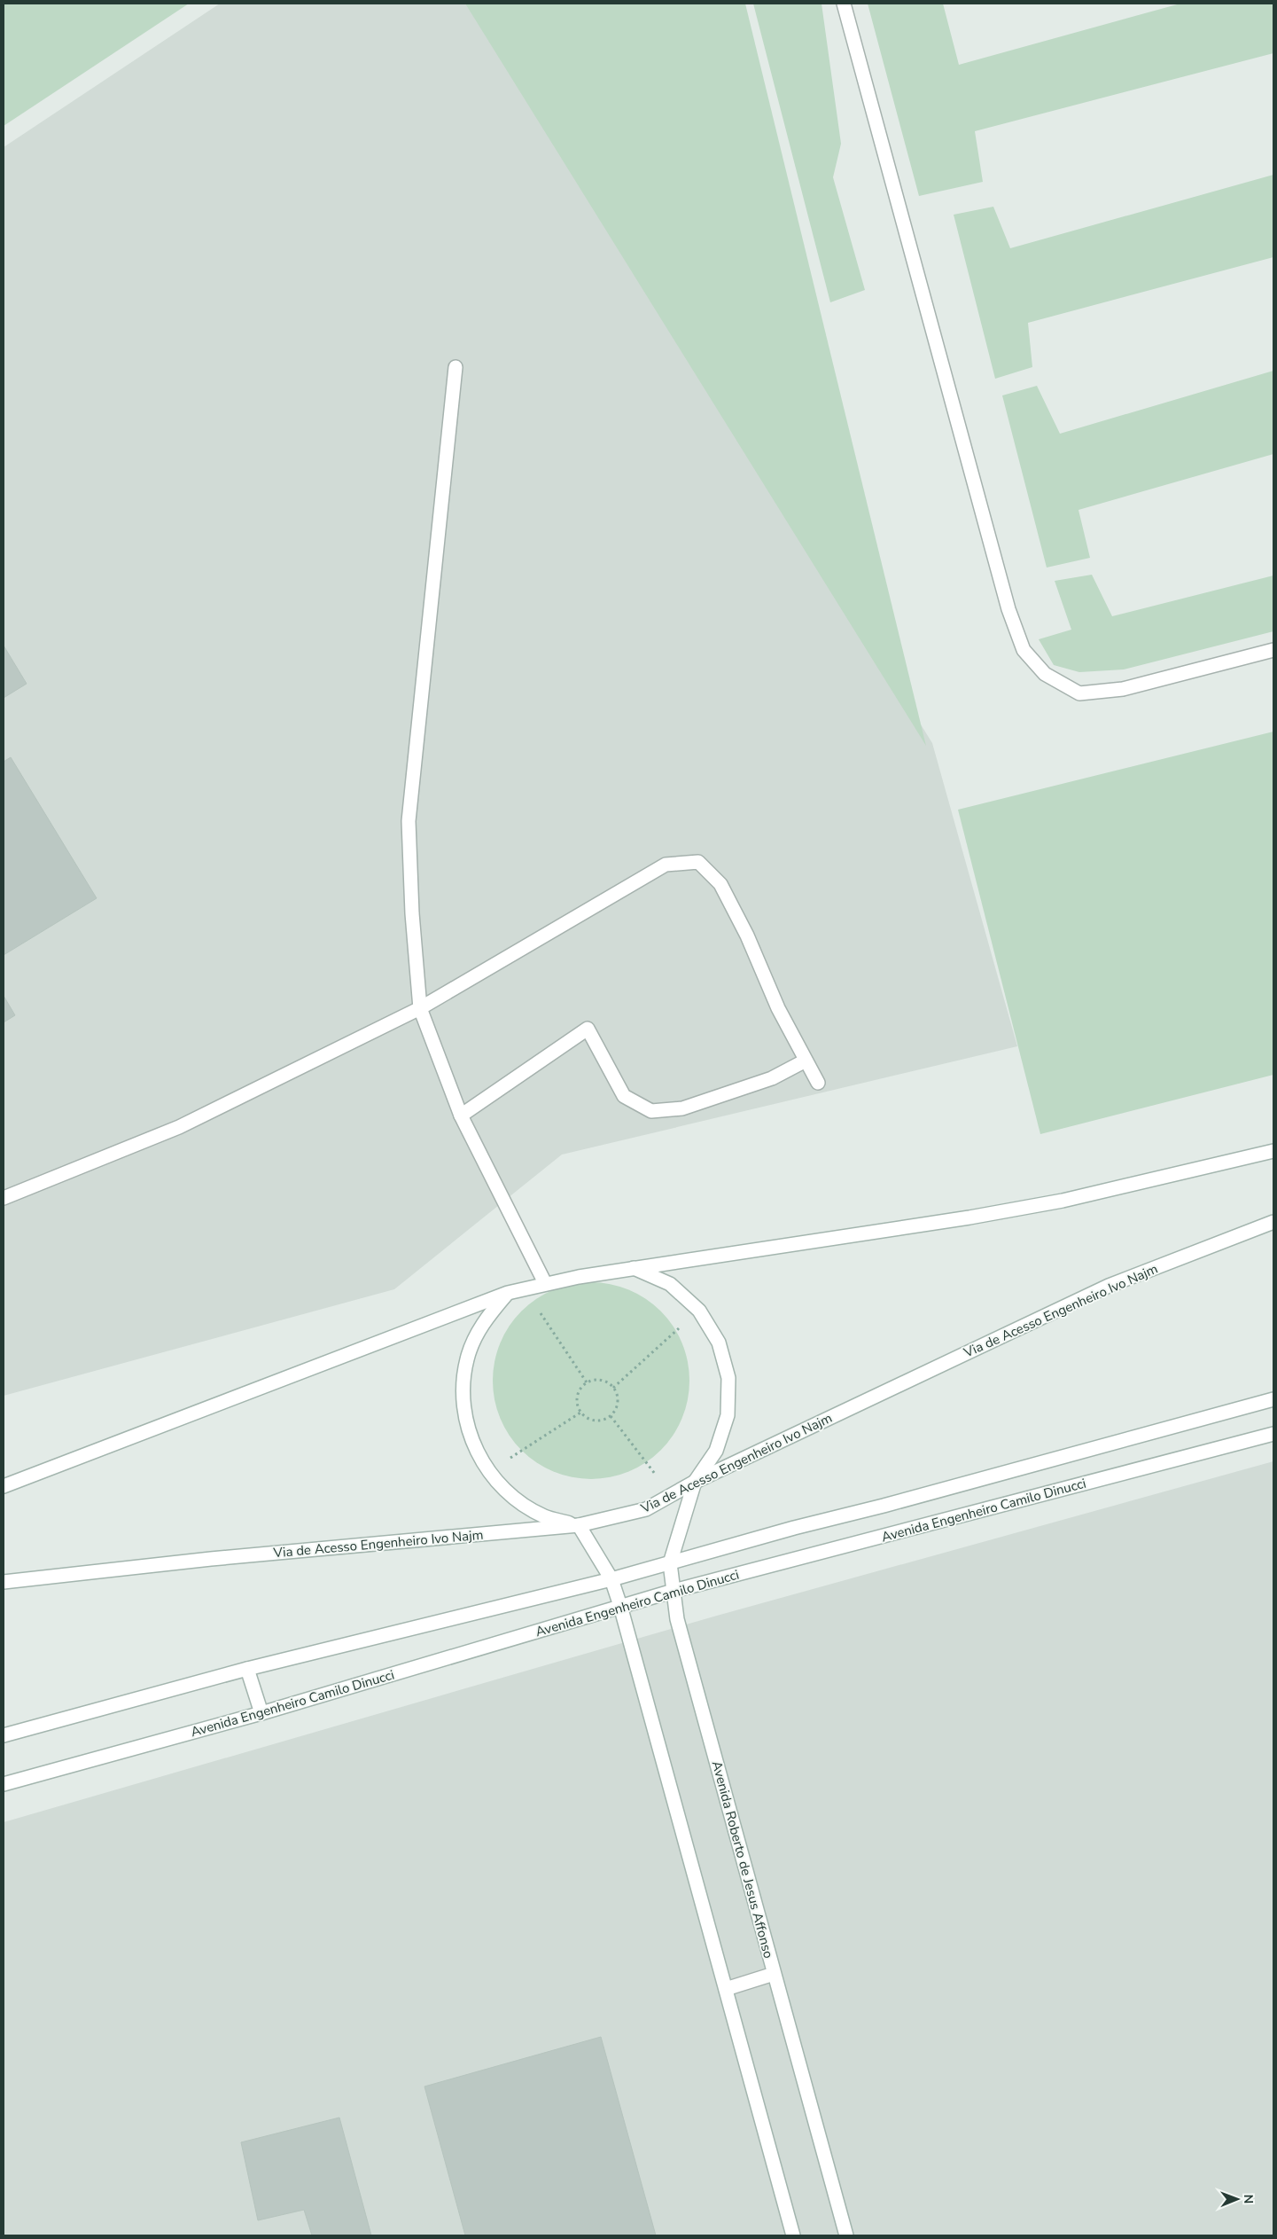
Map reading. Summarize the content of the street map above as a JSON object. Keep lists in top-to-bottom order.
{
  "streets": {
    "street": ["Via de Acesso Engenheiro Ivo Najm", "Avenida Engenheiro Camilo Dinucci", "Avenida Roberto de Jesus Affonso"]
  },
  "crossings": [
    ["Via de Acesso Engenheiro Ivo Najm", "Avenida Roberto de Jesus Affonso"],
    ["Avenida Engenheiro Camilo Dinucci", "Avenida Roberto de Jesus Affonso"]
  ],
  "north": "right"
}
